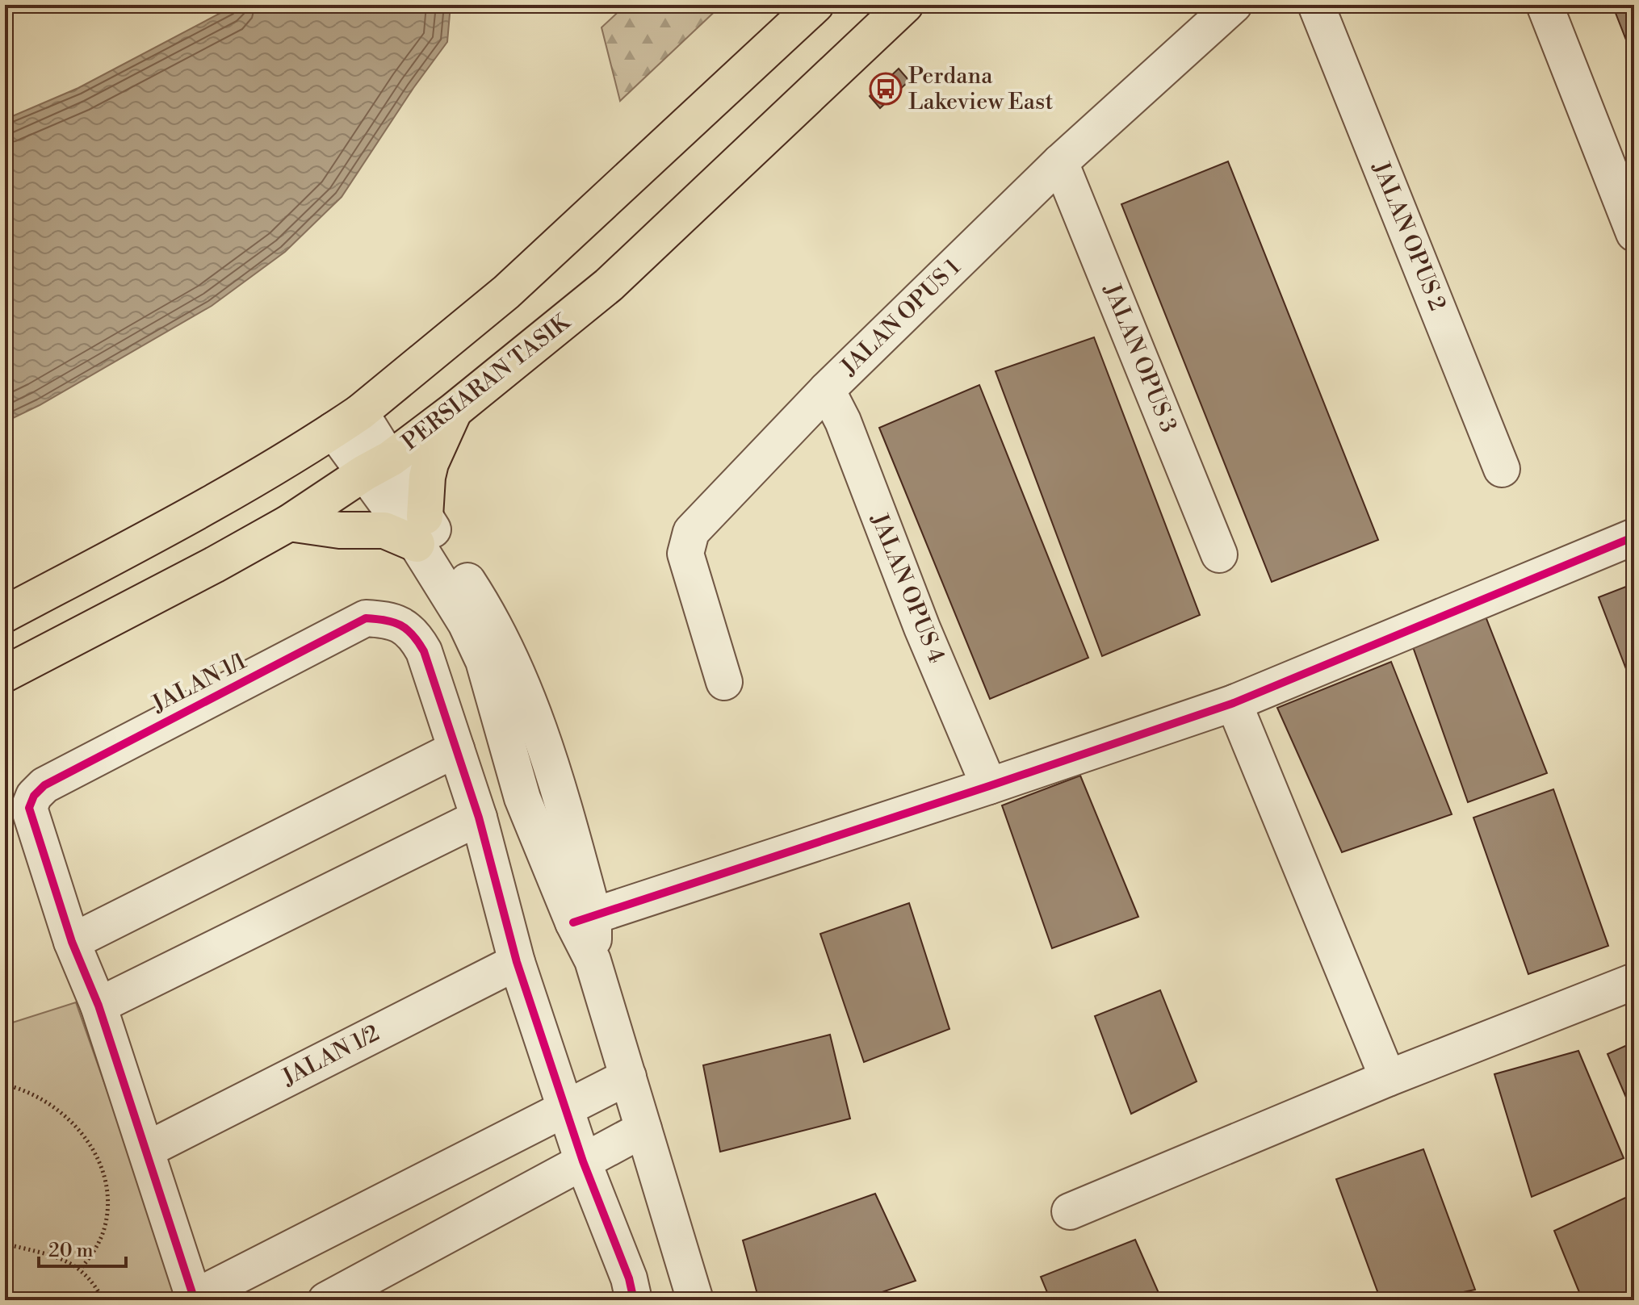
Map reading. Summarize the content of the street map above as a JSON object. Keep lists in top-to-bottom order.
{
  "streets": {
    "main road": ["PERSIARAN TASIK"],
    "street": [
      "JALAN OPUS 2",
      "JALAN OPUS 1",
      "JALAN OPUS 3",
      "JALAN OPUS 4",
      "JALAN 1/1",
      "JALAN 1/2"
    ]
  },
  "crossings": [
    ["JALAN OPUS 1", "JALAN OPUS 3"],
    ["JALAN OPUS 1", "JALAN OPUS 4"]
  ],
  "places": {
    "bus stop": ["Perdana Lakeview East"]
  },
  "scale_bar": "20 m"
}
